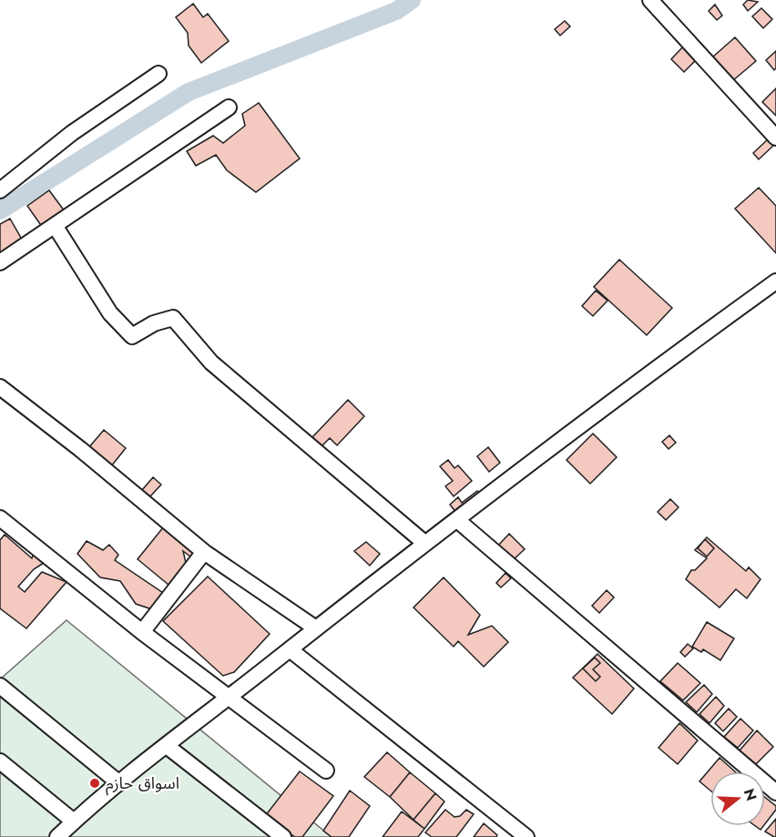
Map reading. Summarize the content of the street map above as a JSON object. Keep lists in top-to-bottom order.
{
  "places": ["اسواق حازم"],
  "north": "right"
}
